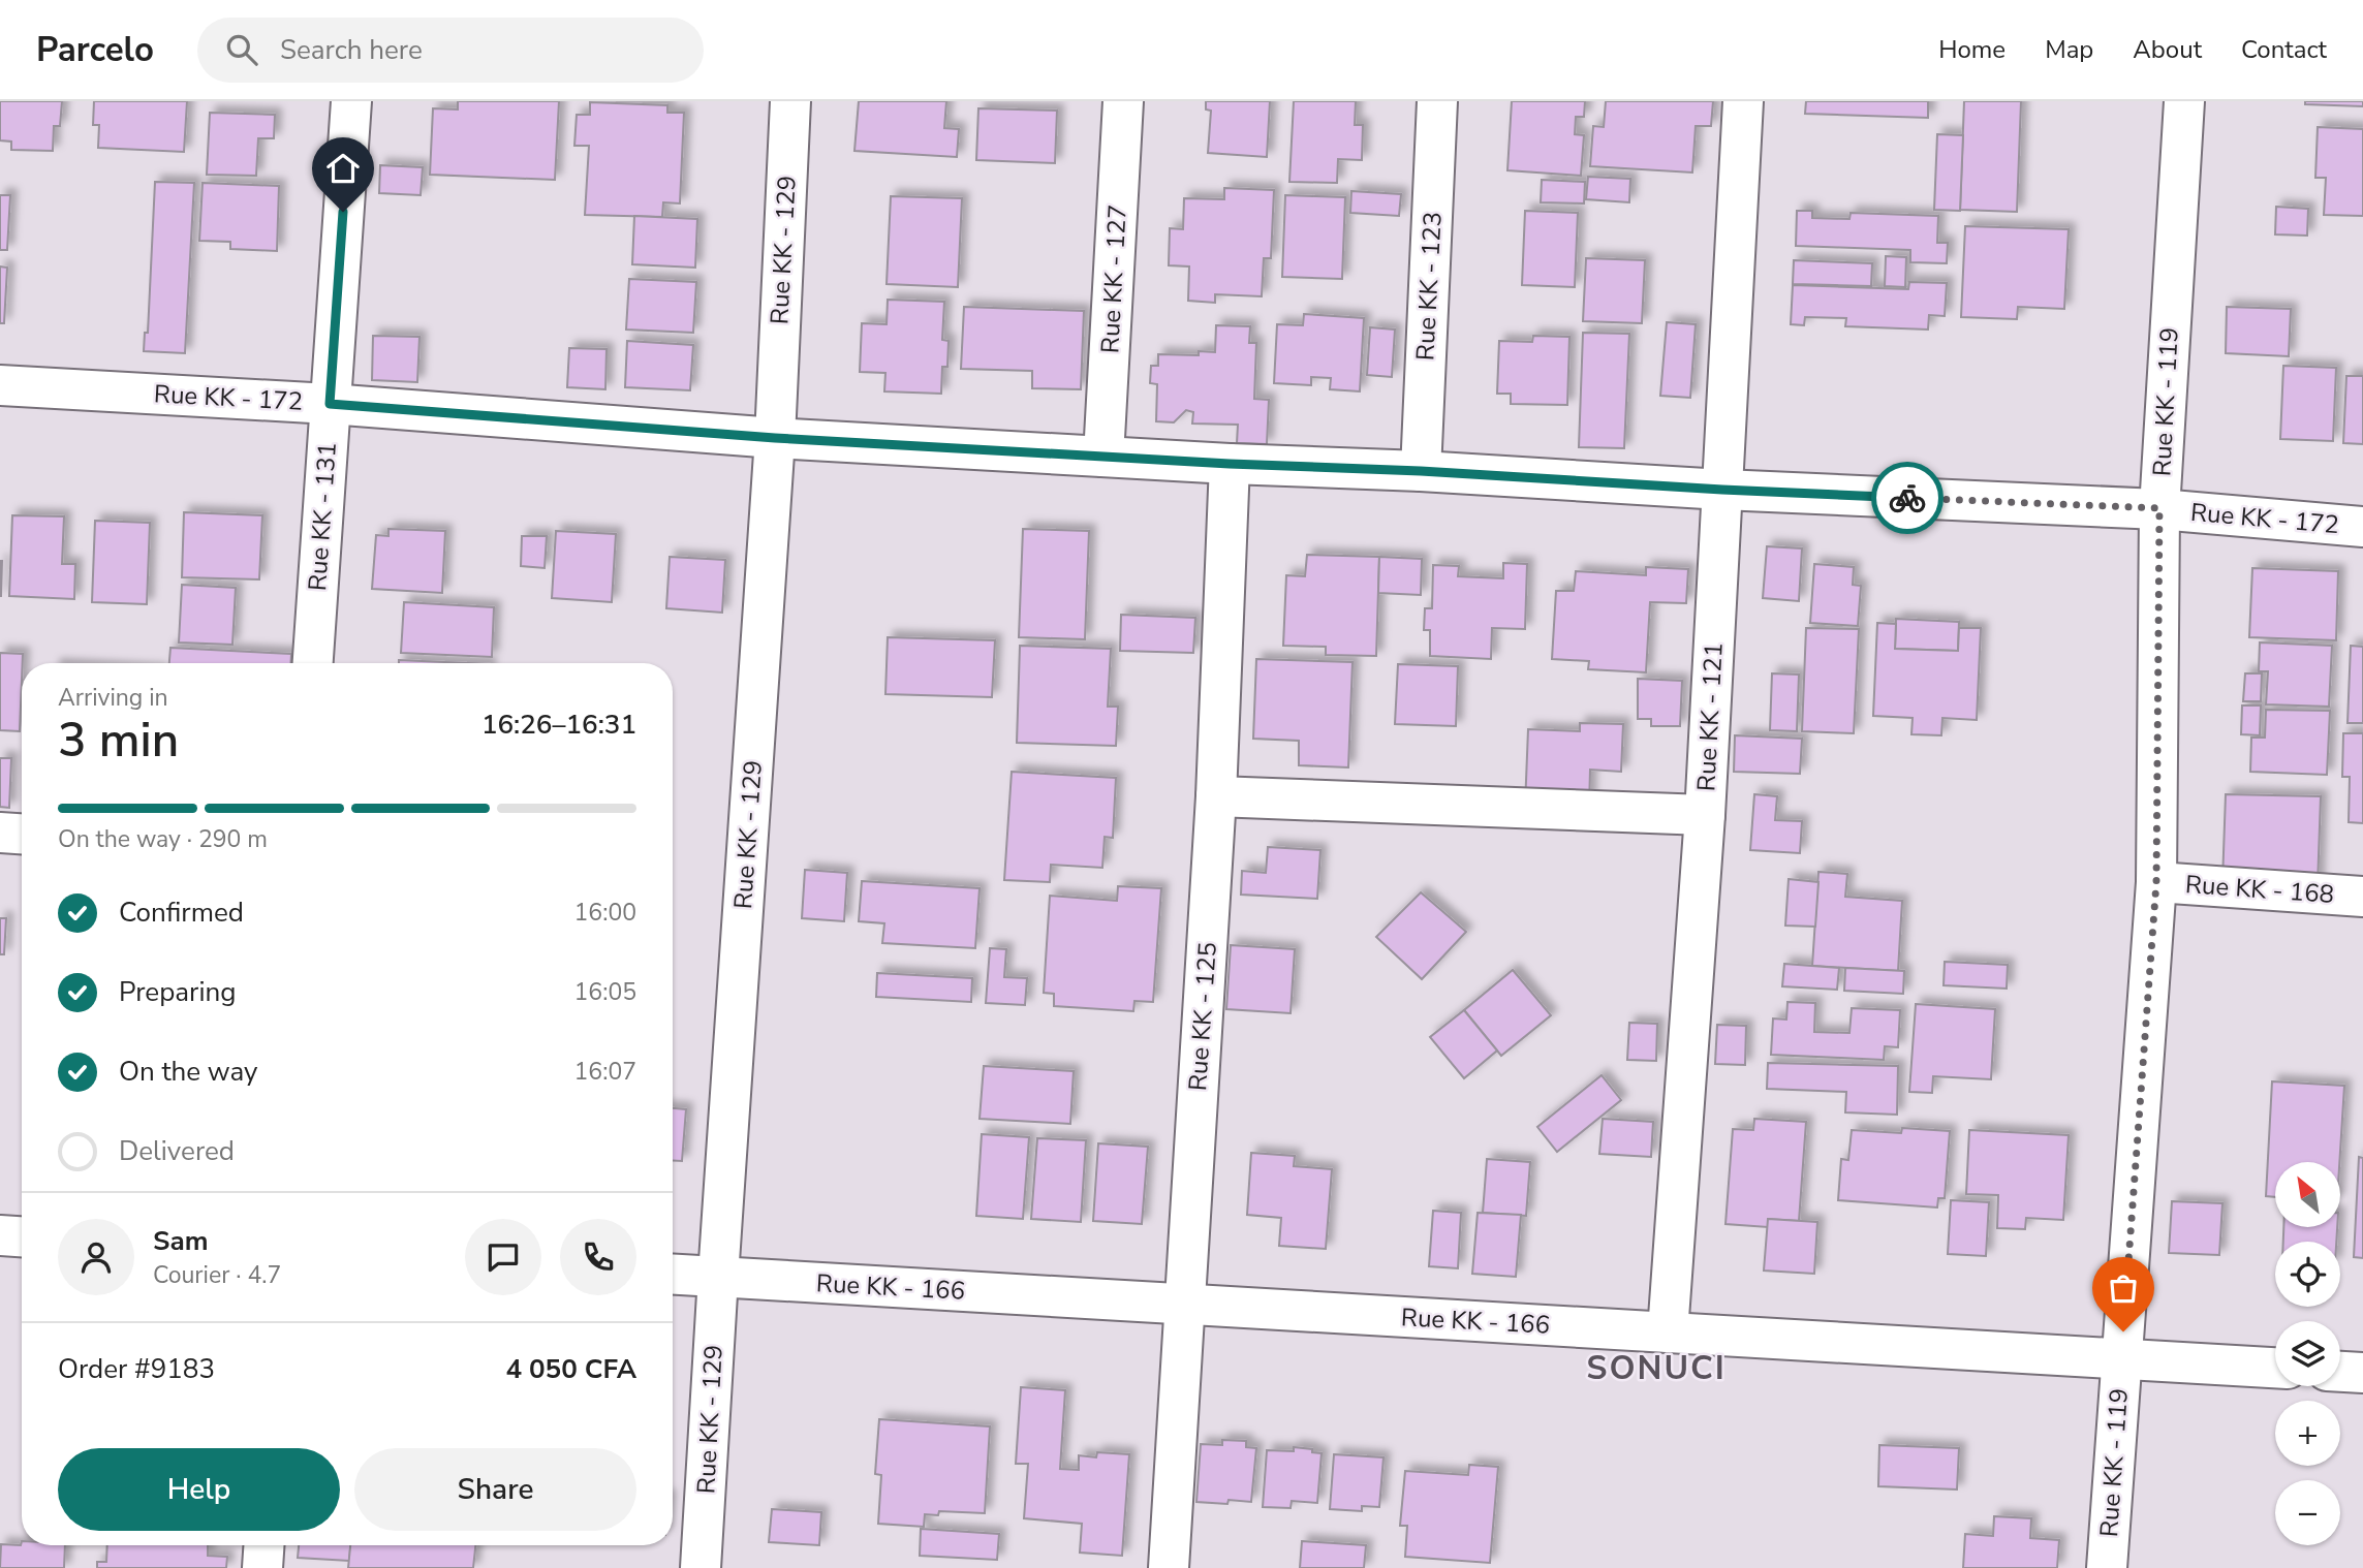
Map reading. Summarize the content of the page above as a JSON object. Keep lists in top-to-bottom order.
{
  "streets": {
    "street": [
      "Rue KK - 129",
      "Rue KK - 127",
      "Rue KK - 123",
      "Rue KK - 172",
      "Rue KK - 119",
      "Rue KK - 131",
      "Rue KK - 121",
      "Rue KK - 168",
      "Rue KK - 125",
      "Rue KK - 166"
    ]
  },
  "crossings": [
    ["Rue KK - 129", "Rue KK - 172"],
    ["Rue KK - 129", "Rue KK - 166"],
    ["Rue KK - 127", "Rue KK - 172"],
    ["Rue KK - 123", "Rue KK - 172"],
    ["Rue KK - 172", "Rue KK - 119"],
    ["Rue KK - 172", "Rue KK - 131"],
    ["Rue KK - 172", "Rue KK - 121"],
    ["Rue KK - 172", "Rue KK - 125"],
    ["Rue KK - 119", "Rue KK - 168"],
    ["Rue KK - 119", "Rue KK - 166"],
    ["Rue KK - 121", "Rue KK - 166"],
    ["Rue KK - 125", "Rue KK - 166"]
  ],
  "districts": ["SONUCI"],
  "north": "top left",
  "page": {
    "header": "Parcelo",
    "search": "Search here",
    "nav": [
      "Home",
      "Map",
      "About",
      "Contact"
    ],
    "heading": ["3 min", "Arriving in", "16:26–16:31"],
    "panel": [
      "Sam",
      "Courier · 4.7",
      "Order #9183",
      "4 050 CFA"
    ],
    "bar": "On the way · 290 m",
    "list": [
      ["Confirmed", "16:00"],
      ["Preparing", "16:05"],
      ["On the way", "16:07"],
      "Delivered"
    ],
    "map_buttons": ["+", "−"],
    "buttons": ["Help", "Share"]
  }
}
